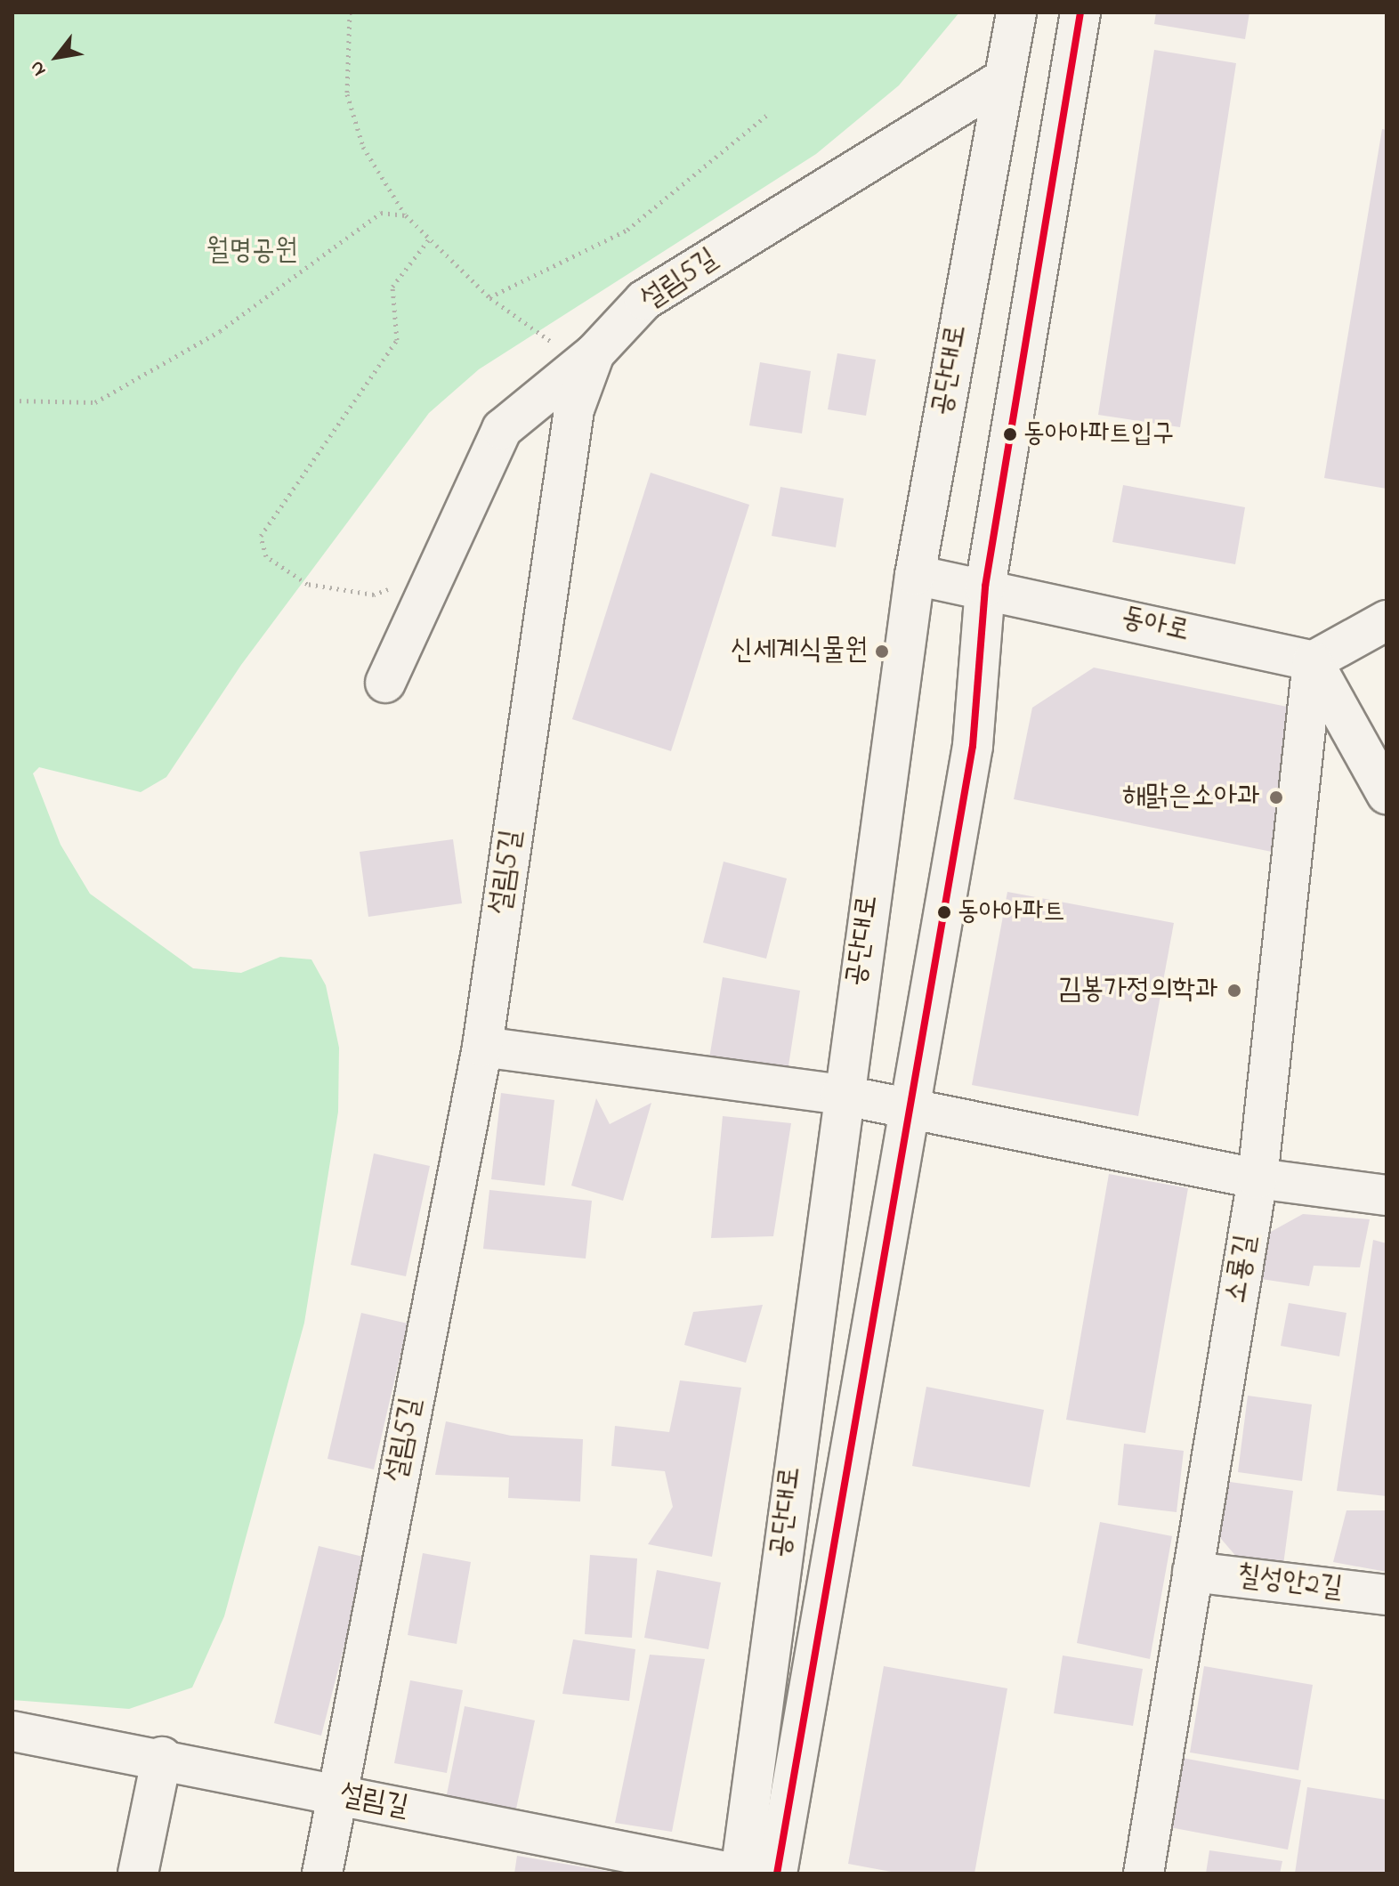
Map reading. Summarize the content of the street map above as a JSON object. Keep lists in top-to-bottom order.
{
  "streets": {
    "street": [
      "설림5길",
      "공단대로",
      "동아로",
      "소룡길",
      "칠성안2길",
      "설림길"
    ]
  },
  "crossings": [
    ["설림5길", "공단대로"],
    ["설림5길", "설림길"],
    ["공단대로", "동아로"],
    ["공단대로", "설림길"],
    ["동아로", "소룡길"],
    ["소룡길", "칠성안2길"]
  ],
  "parks": ["월명공원"],
  "places": [
    "동아아파트입구",
    "신세계식물원",
    "해맑은소아과",
    "동아아파트",
    "김봉가정의학과"
  ],
  "north": "bottom left"
}
